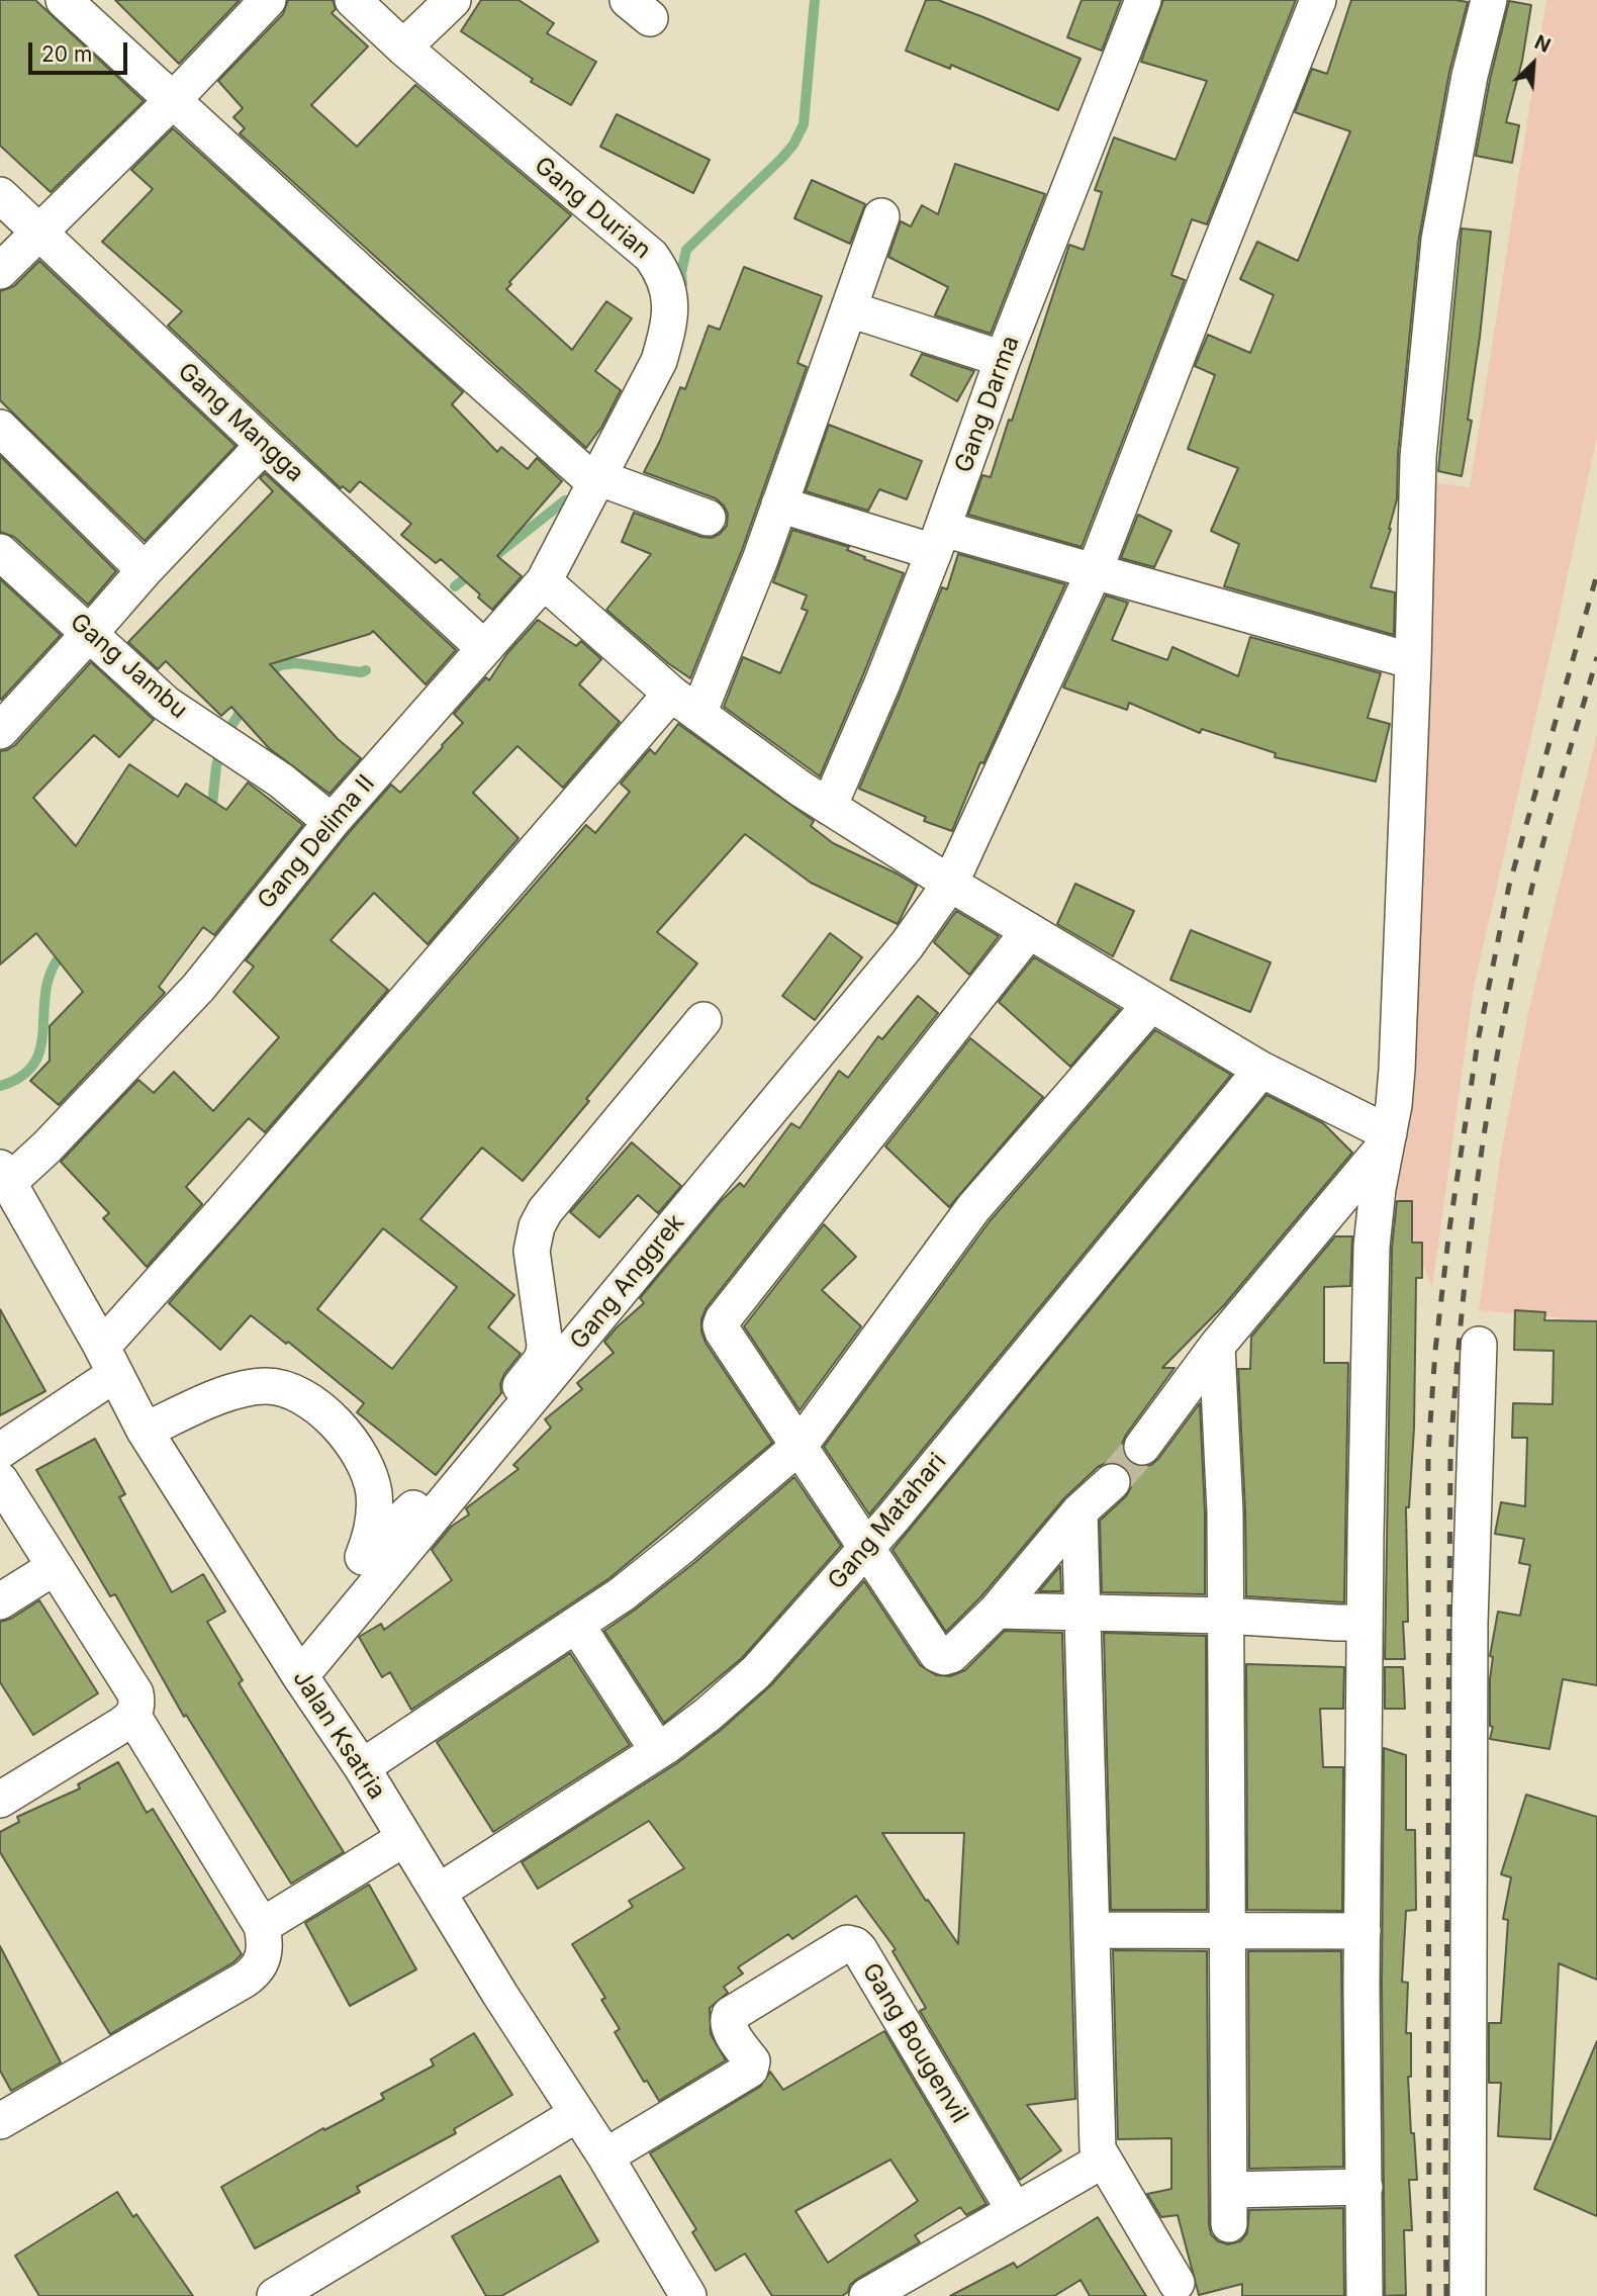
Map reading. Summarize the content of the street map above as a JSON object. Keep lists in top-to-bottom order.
{
  "streets": {
    "street": [
      "Gang Durian",
      "Gang Darma",
      "Gang Mangga",
      "Gang Jambu",
      "Gang Delima II",
      "Gang Anggrek",
      "Gang Matahari",
      "Jalan Ksatria",
      "Gang Bougenvil"
    ]
  },
  "crossings": [
    ["Gang Durian", "Gang Delima II"],
    ["Gang Mangga", "Gang Delima II"],
    ["Gang Jambu", "Gang Delima II"],
    ["Gang Delima II", "Jalan Ksatria"],
    ["Gang Anggrek", "Jalan Ksatria"],
    ["Gang Matahari", "Jalan Ksatria"],
    ["Jalan Ksatria", "Gang Bougenvil"]
  ],
  "scale_bar": "20 m",
  "north": "top right"
}
